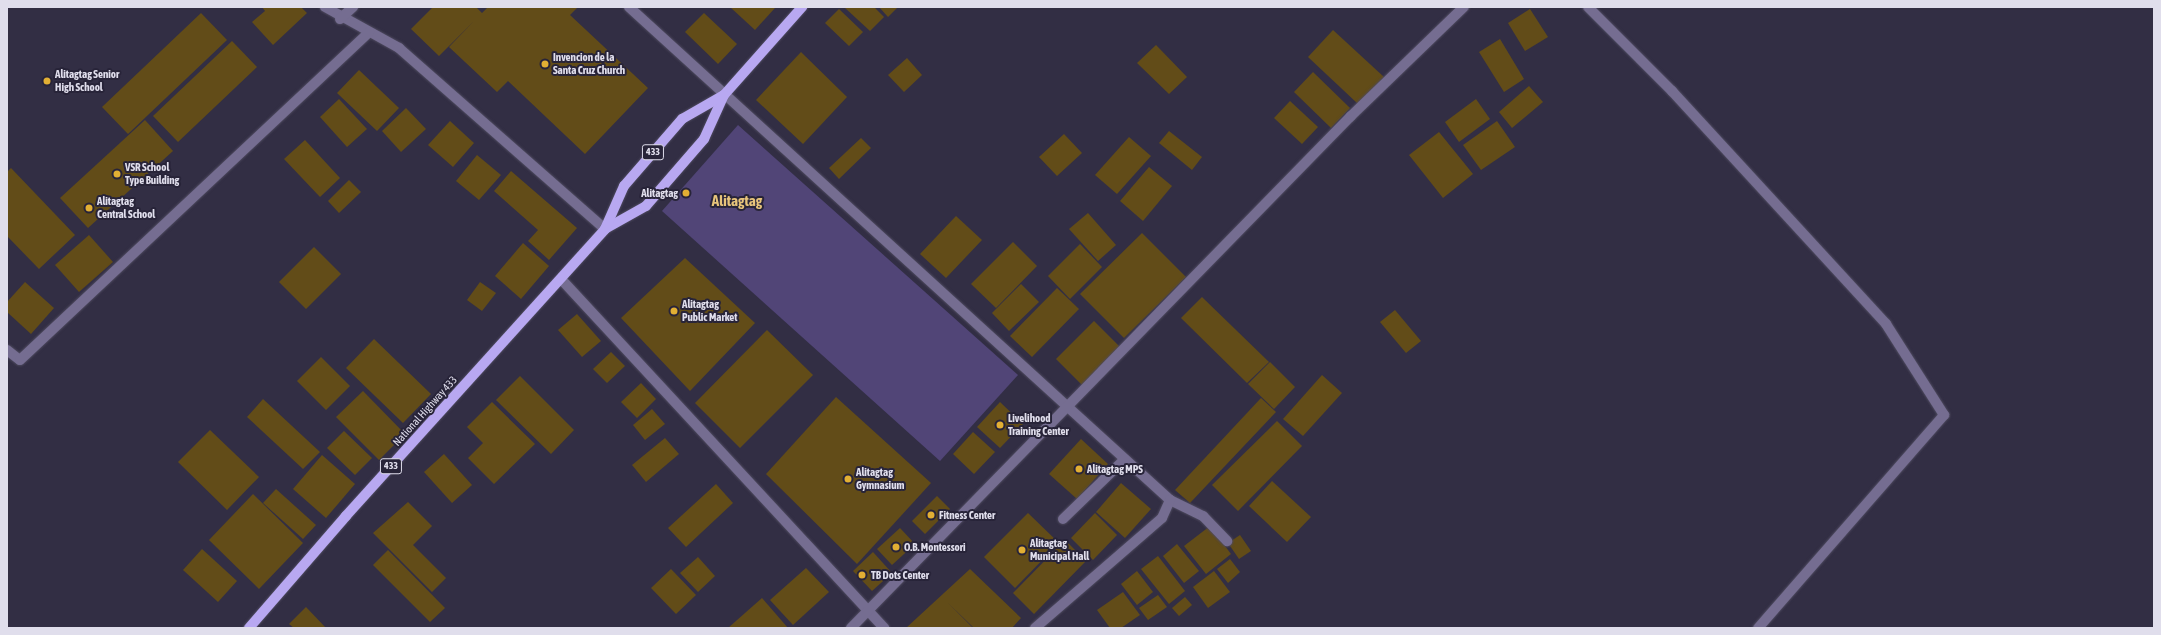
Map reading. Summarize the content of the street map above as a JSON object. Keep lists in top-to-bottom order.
{
  "streets": {
    "main road": ["433", "National Highway 433"]
  },
  "districts": ["Alitagtag"],
  "places": [
    "Invencion de la Santa Cruz Church",
    "Alitagtag Senior High School",
    "VSR School Type Building",
    "Alitagtag",
    "Alitagtag Central School",
    "Alitagtag Public Market",
    "Livelihood Training Center",
    "Alitagtag MPS",
    "Alitagtag Gymnasium",
    "Fitness Center",
    "O.B. Montessori",
    "Alitagtag Municipal Hall",
    "TB Dots Center"
  ]
}
